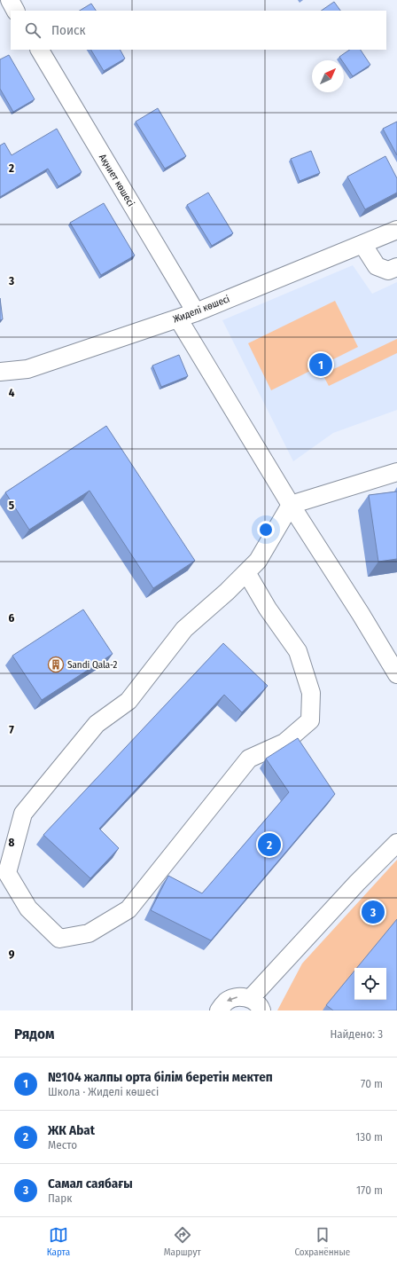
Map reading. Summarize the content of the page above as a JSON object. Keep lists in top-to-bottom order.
{
  "streets": {
    "street": ["Ақниет көшесі", "Жиделі көшесі"]
  },
  "crossings": [
    ["Ақниет көшесі", "Жиделі көшесі"]
  ],
  "places": {
    "building": ["Sandi Qala-2"]
  },
  "north": "top right",
  "page": {
    "search": "Поиск",
    "pins": ["1", "2", "3"],
    "heading": ["Рядом", "Найдено: 3"],
    "list": [
      {
        "mark": "1",
        "name": "№104 жалпы орта білім беретін мектеп",
        "note": "Школа · Жиделі көшесі",
        "value": "70 m"
      },
      {
        "mark": "2",
        "name": "ЖК Abat",
        "note": "Место",
        "value": "130 m"
      },
      {
        "mark": "3",
        "name": "Самал саябағы",
        "note": "Парк",
        "value": "170 m"
      }
    ],
    "nav": ["Карта", "Маршрут", "Сохранённые"]
  },
  "grid": {
    "rows": [
      "2",
      "3",
      "4",
      "5",
      "6",
      "7",
      "8",
      "9"
    ]
  }
}
